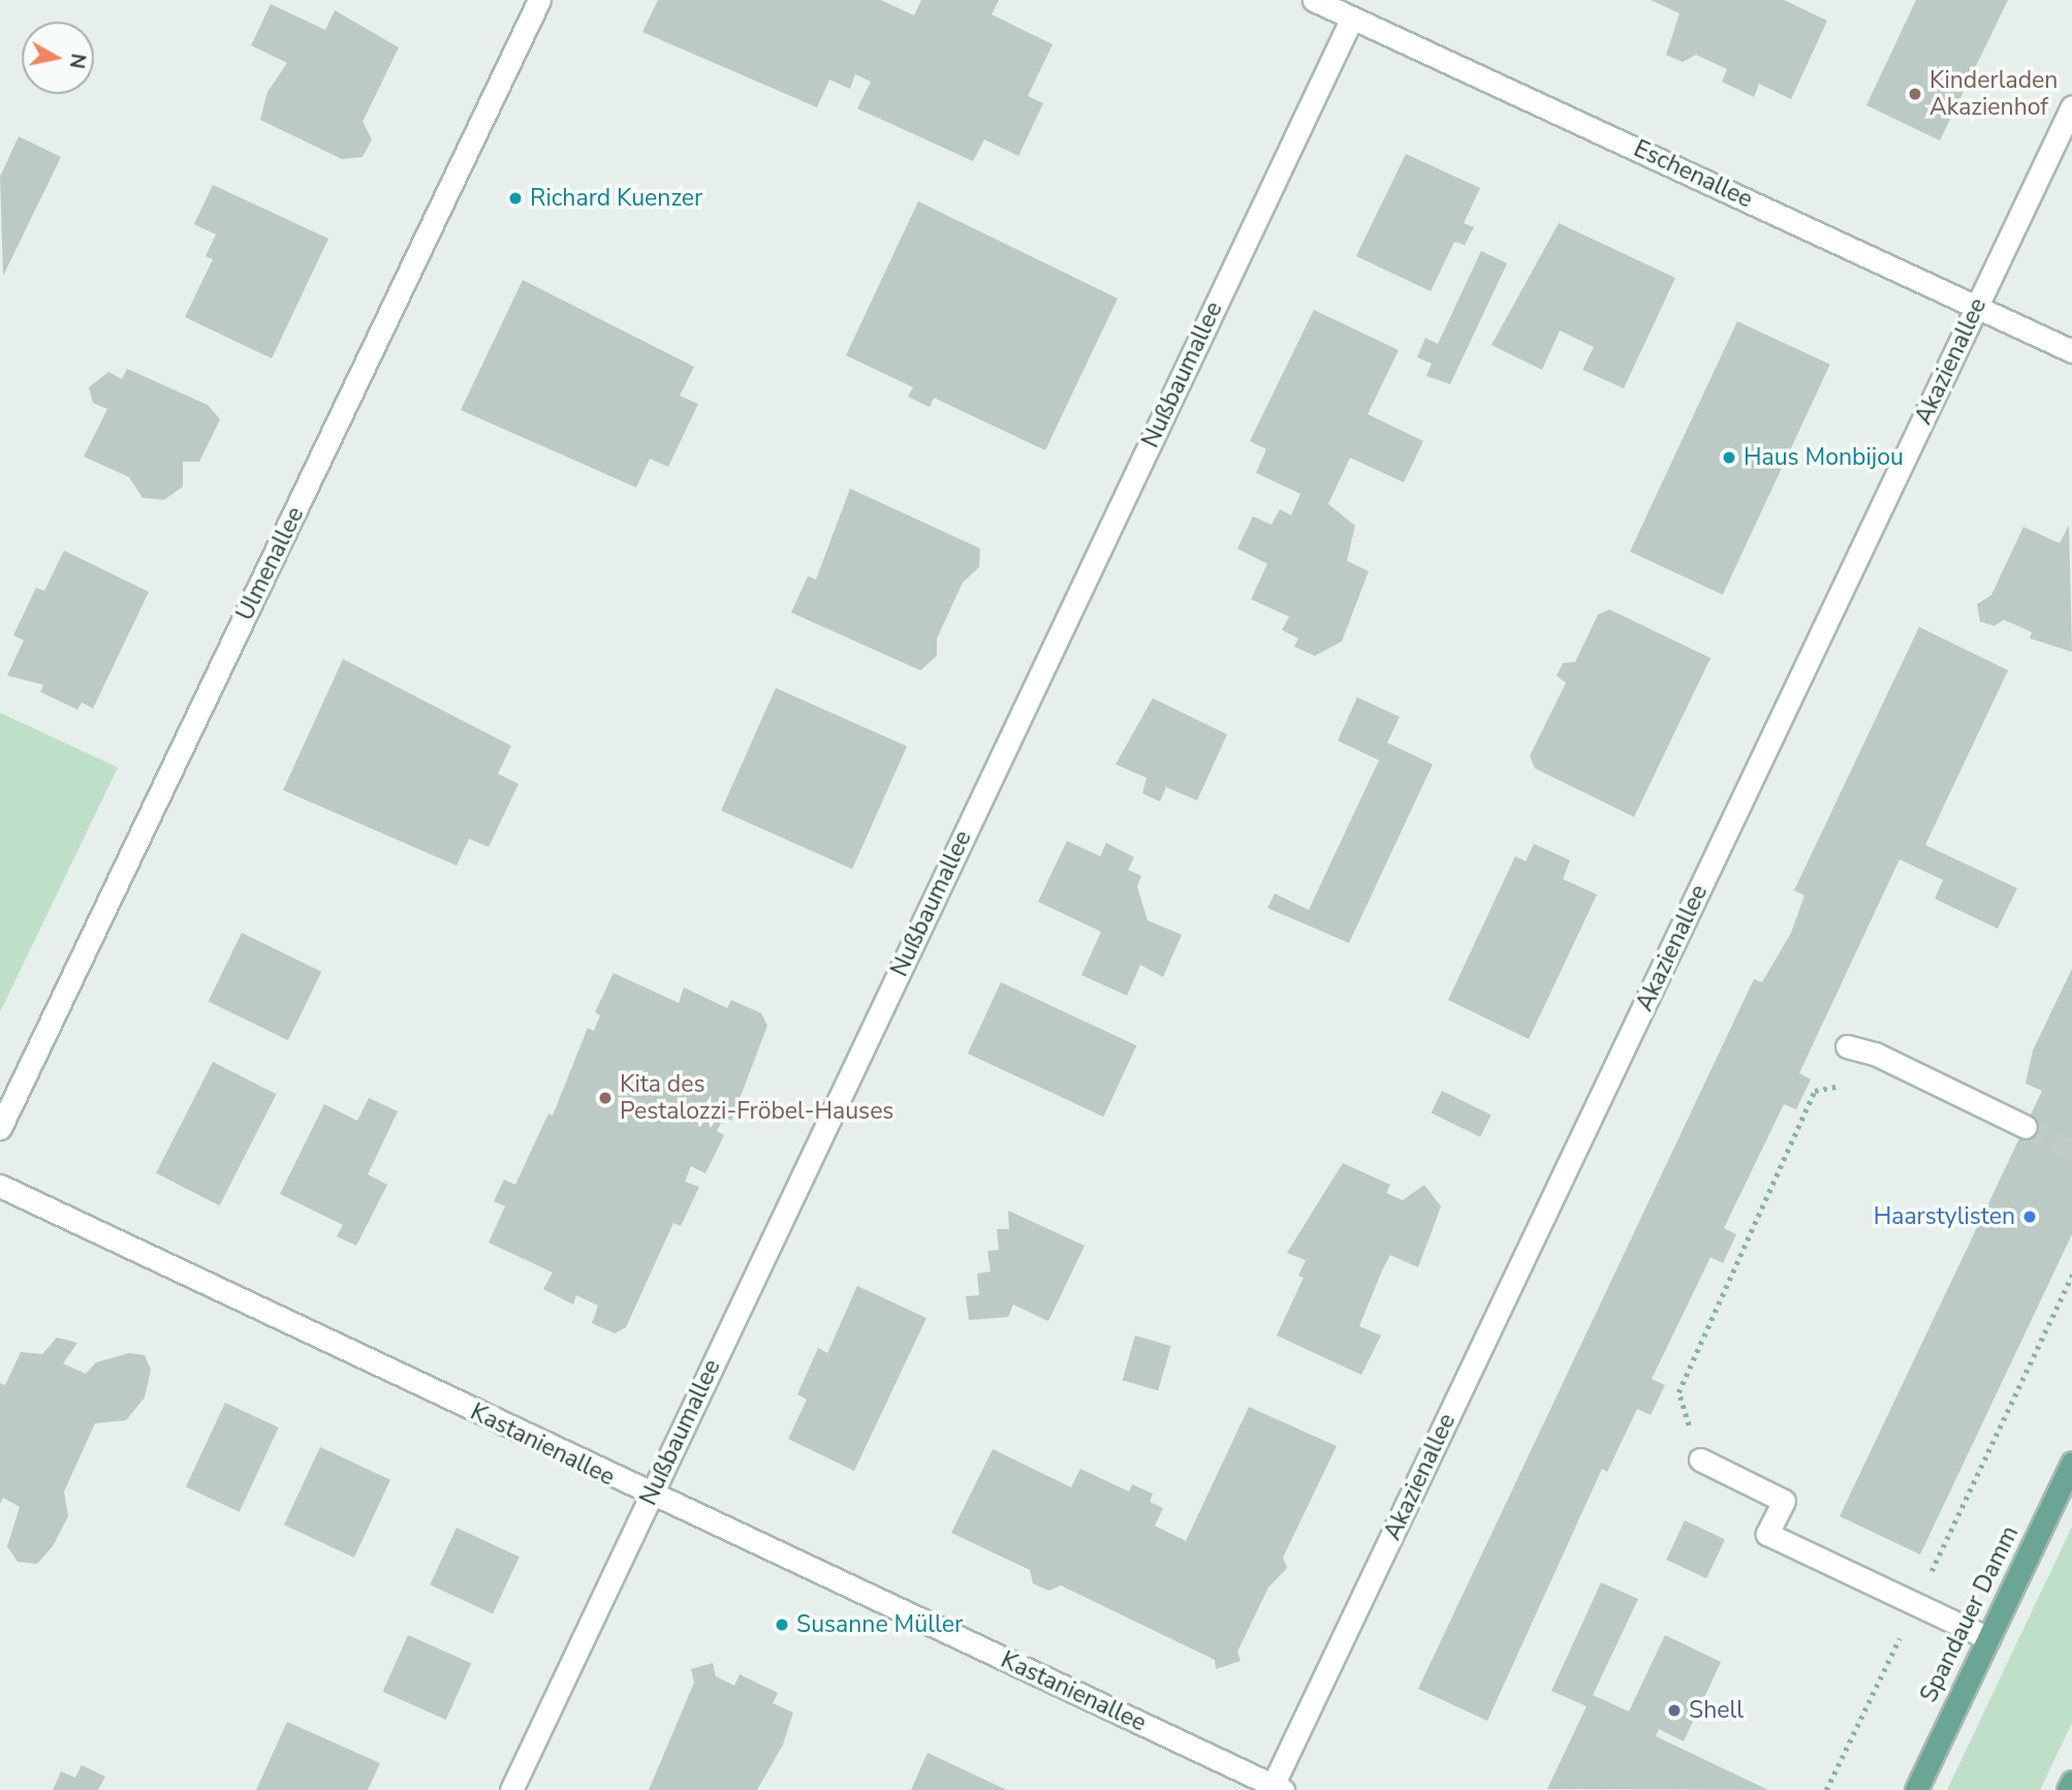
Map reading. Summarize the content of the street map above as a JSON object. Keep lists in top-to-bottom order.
{
  "streets": {
    "main road": ["Spandauer Damm"],
    "street": [
      "Eschenallee",
      "Akazienallee",
      "Nußbaumallee",
      "Ulmenallee",
      "Kastanienallee"
    ]
  },
  "crossings": [
    ["Eschenallee", "Akazienallee"],
    ["Eschenallee", "Nußbaumallee"],
    ["Akazienallee", "Kastanienallee"],
    ["Nußbaumallee", "Kastanienallee"]
  ],
  "places": [
    "Kinderladen Akazienhof",
    "Richard Kuenzer",
    "Haus Monbijou",
    "Kita des Pestalozzi-Fröbel-Hauses",
    "Haarstylisten",
    "Susanne Müller",
    "Shell"
  ],
  "north": "right"
}
